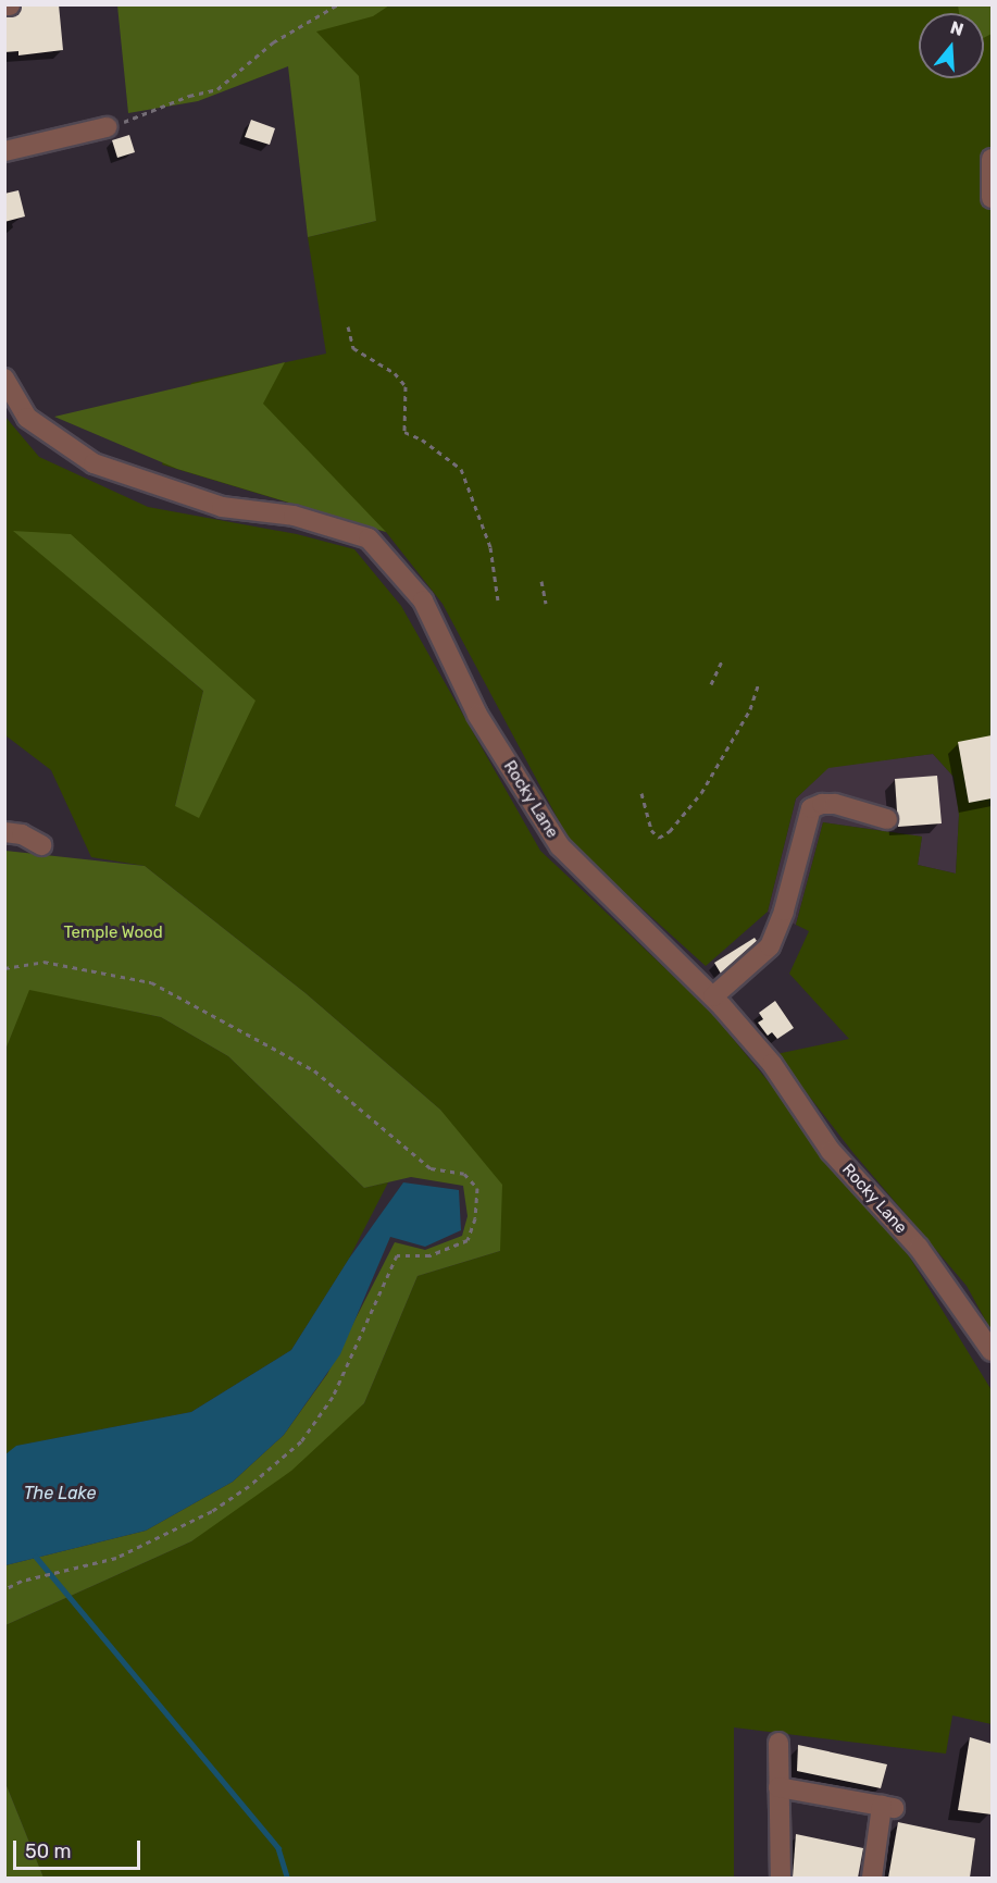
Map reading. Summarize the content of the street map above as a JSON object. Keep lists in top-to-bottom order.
{
  "streets": {
    "street": ["Rocky Lane"]
  },
  "water": ["The Lake"],
  "parks": ["Temple Wood"],
  "scale_bar": "50 m",
  "north": "top"
}
